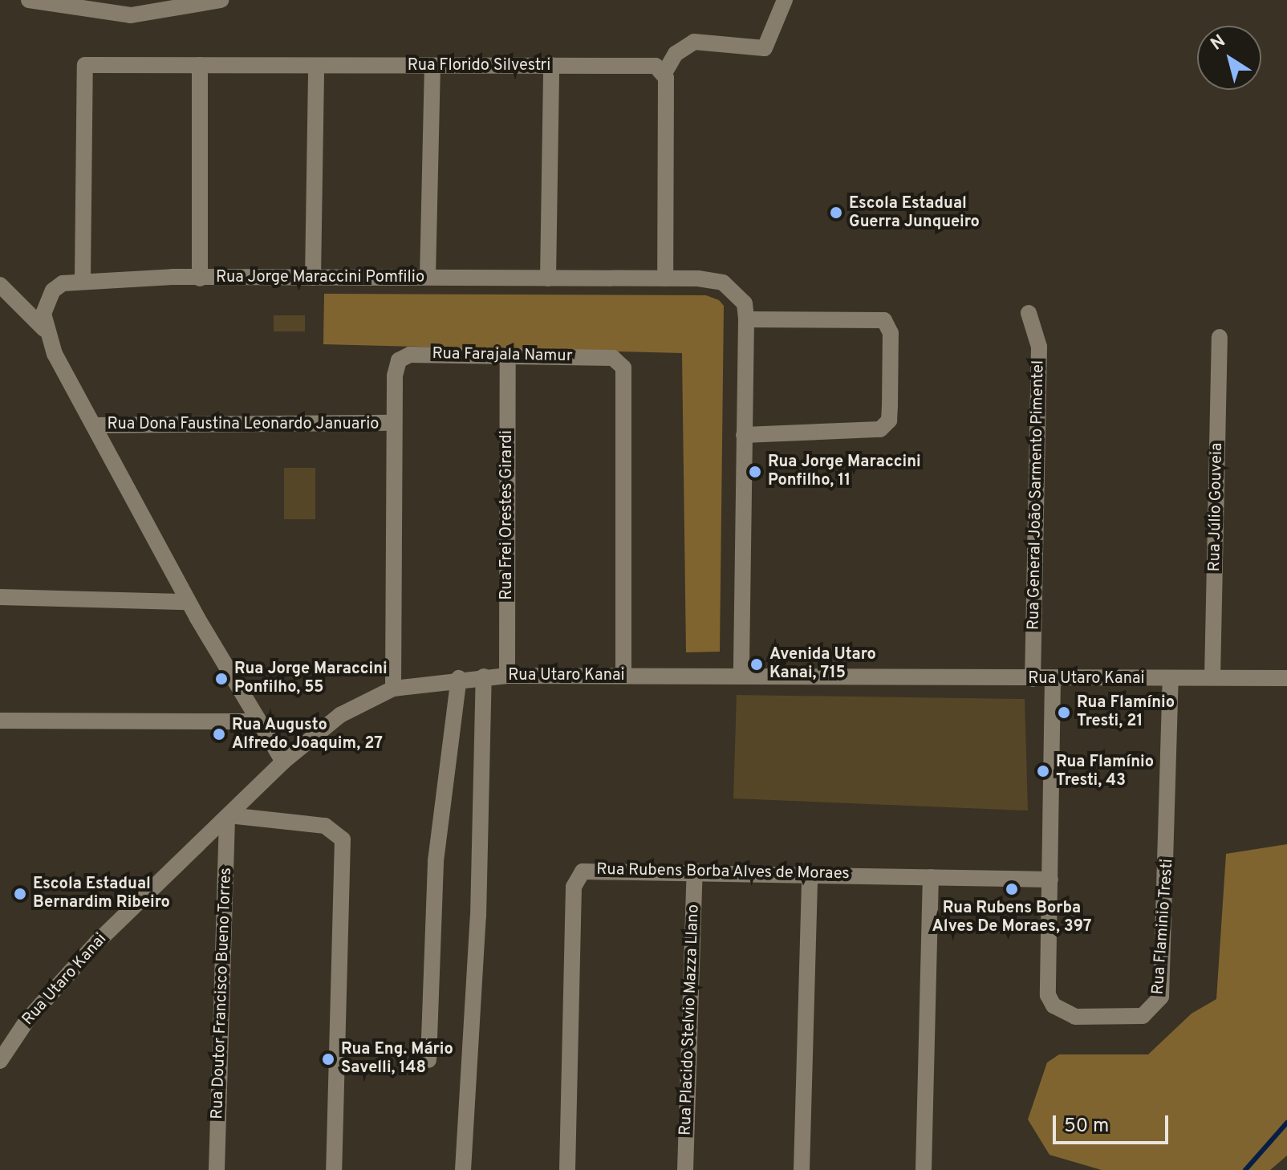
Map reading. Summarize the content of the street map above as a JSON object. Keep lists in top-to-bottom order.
{
  "streets": {
    "street": [
      "Rua Florido Silvestri",
      "Rua Jorge Maraccini Pomfilio",
      "Rua Farajala Namur",
      "Rua Dona Faustina Leonardo Januario",
      "Rua General João Sarmento Pimentel",
      "Rua Júlio Gouveia",
      "Rua Frei Orestes Girardi",
      "Rua Utaro Kanai",
      "Rua Rubens Borba Alves de Moraes",
      "Rua Flaminio Tresti",
      "Rua Doutor Francisco Bueno Torres",
      "Rua Placido Stelvio Mazza Llano"
    ]
  },
  "crossings": [
    ["Rua Florido Silvestri", "Rua Jorge Maraccini Pomfilio"],
    ["Rua Jorge Maraccini Pomfilio", "Rua Utaro Kanai"],
    ["Rua Farajala Namur", "Rua Dona Faustina Leonardo Januario"],
    ["Rua Farajala Namur", "Rua Frei Orestes Girardi"],
    ["Rua Farajala Namur", "Rua Utaro Kanai"],
    ["Rua General João Sarmento Pimentel", "Rua Utaro Kanai"],
    ["Rua Júlio Gouveia", "Rua Utaro Kanai"],
    ["Rua Frei Orestes Girardi", "Rua Utaro Kanai"],
    ["Rua Utaro Kanai", "Rua Flaminio Tresti"],
    ["Rua Utaro Kanai", "Rua Doutor Francisco Bueno Torres"],
    ["Rua Rubens Borba Alves de Moraes", "Rua Flaminio Tresti"],
    ["Rua Rubens Borba Alves de Moraes", "Rua Placido Stelvio Mazza Llano"]
  ],
  "places": [
    "Escola Estadual Guerra Junqueiro",
    "Rua Jorge Maraccini Ponfilho, 11",
    "Avenida Utaro Kanai, 715",
    "Rua Jorge Maraccini Ponfilho, 55",
    "Rua Flamínio Tresti, 21",
    "Rua Augusto Alfredo Joaquim, 27",
    "Rua Flamínio Tresti, 43",
    "Rua Rubens Borba Alves De Moraes, 397",
    "Escola Estadual Bernardim Ribeiro",
    "Rua Eng. Mário Savelli, 148"
  ],
  "scale_bar": "50 m",
  "north": "top left"
}
